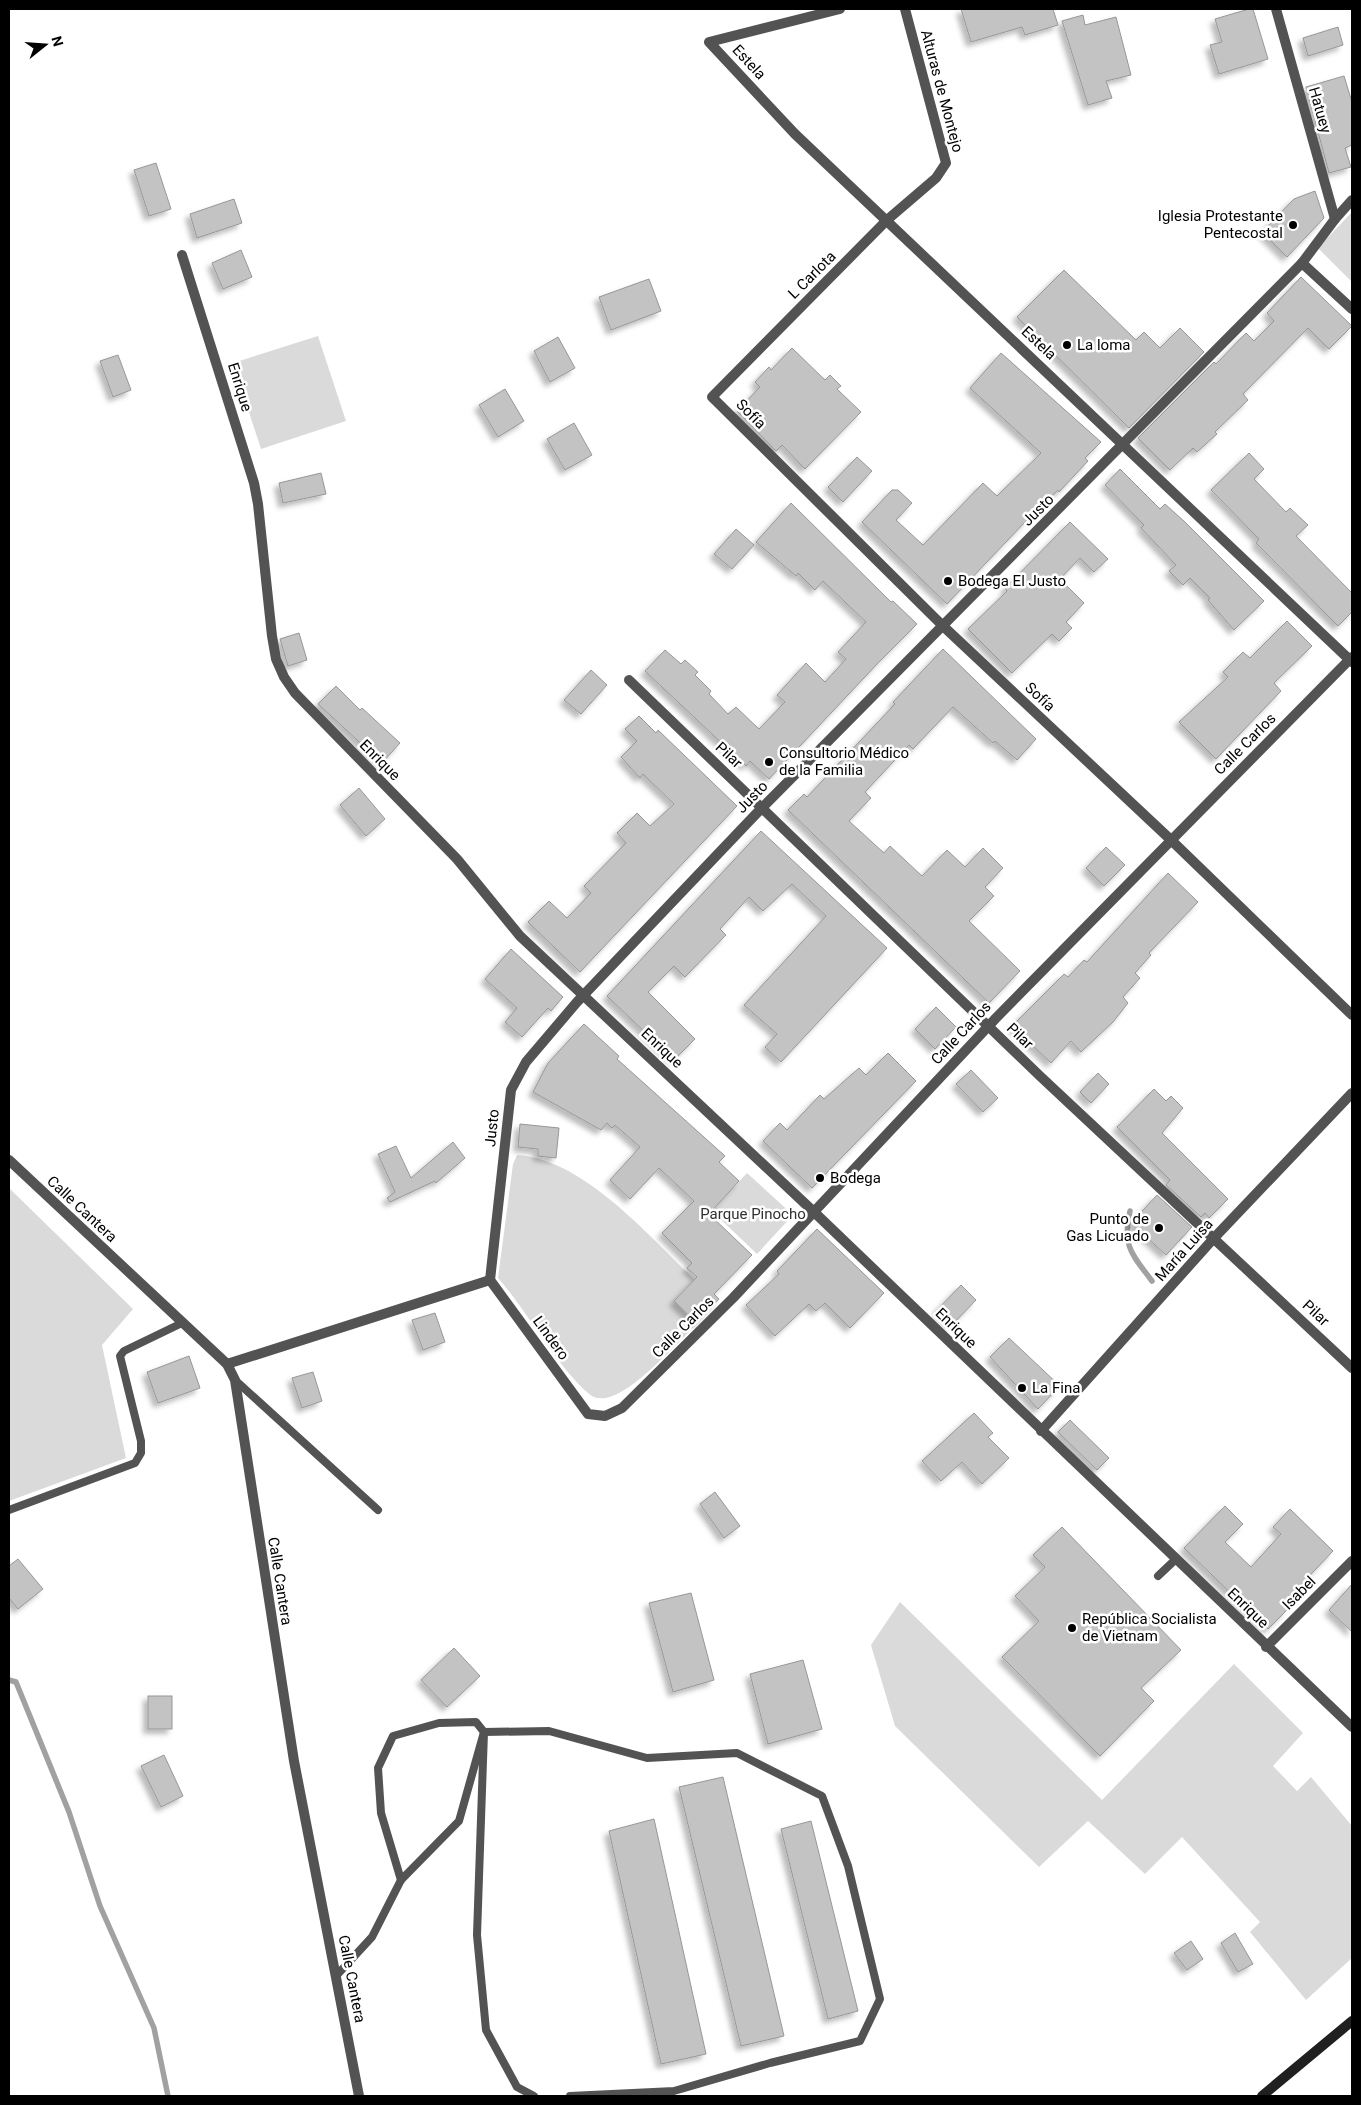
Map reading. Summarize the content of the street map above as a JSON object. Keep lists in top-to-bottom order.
{
  "streets": {
    "street": [
      "Estela",
      "Alturas de Montejo",
      "Hatuey",
      "L Carlota",
      "Enrique",
      "Sofía",
      "Justo",
      "Calle Carlos",
      "Pilar",
      "Calle Cantera",
      "María Luisa",
      "Lindero",
      "Isabel"
    ]
  },
  "crossings": [
    ["Estela", "L Carlota"],
    ["Estela", "Justo"],
    ["Estela", "Calle Carlos"],
    ["Alturas de Montejo", "L Carlota"],
    ["Hatuey", "Justo"],
    ["L Carlota", "Sofía"],
    ["Enrique", "Justo"],
    ["Enrique", "Calle Carlos"],
    ["Enrique", "María Luisa"],
    ["Enrique", "Isabel"],
    ["Sofía", "Justo"],
    ["Sofía", "Calle Carlos"],
    ["Justo", "Pilar"],
    ["Justo", "Lindero"],
    ["Calle Carlos", "Pilar"],
    ["Calle Carlos", "Lindero"],
    ["Pilar", "María Luisa"]
  ],
  "parks": ["Parque Pinocho"],
  "places": [
    "Iglesia Protestante Pentecostal",
    "La loma",
    "Bodega El Justo",
    "Consultorio Médico de la Familia",
    "Bodega",
    "Punto de Gas Licuado",
    "La Fina",
    "República Socialista de Vietnam"
  ],
  "north": "right"
}
